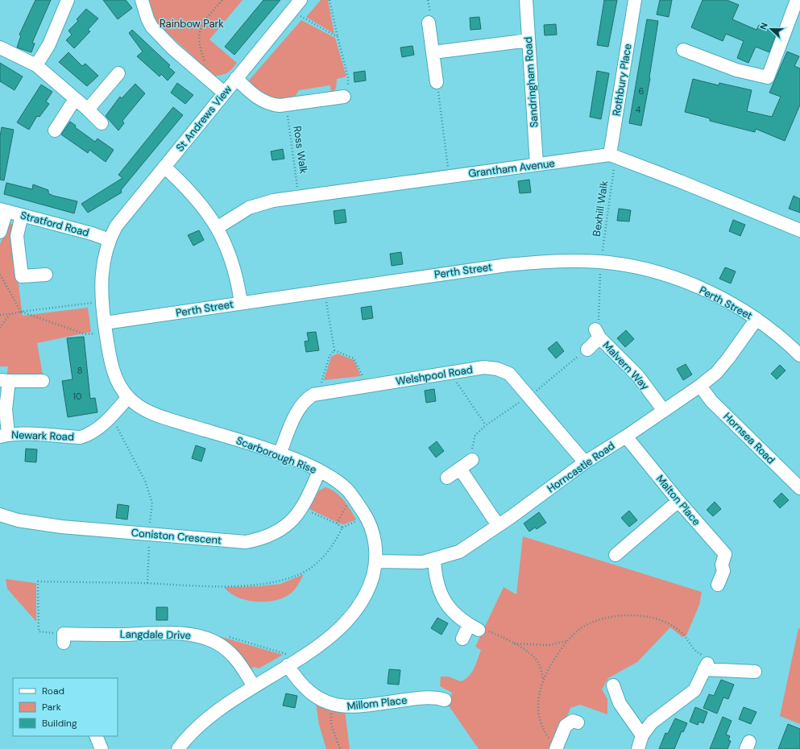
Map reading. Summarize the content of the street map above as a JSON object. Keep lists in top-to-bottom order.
{
  "streets": {
    "street": [
      "Rothbury Place",
      "Sandringham Road",
      "St Andrews View",
      "Grantham Avenue",
      "Stratford Road",
      "Perth Street",
      "Malvern Way",
      "Welshpool Road",
      "Newark Road",
      "Hornsea Road",
      "Scarborough Rise",
      "Horncastle Road",
      "Malton Place",
      "Coniston Crescent",
      "Langdale Drive",
      "Millom Place"
    ],
    "path": ["Ross Walk", "Bexhill Walk"]
  },
  "crossings": [
    ["Rothbury Place", "Grantham Avenue"],
    ["Rothbury Place", "Bexhill Walk"],
    ["Sandringham Road", "Grantham Avenue"],
    ["St Andrews View", "Stratford Road"],
    ["St Andrews View", "Scarborough Rise"],
    ["Ross Walk", "Grantham Avenue"],
    ["Grantham Avenue", "Bexhill Walk"],
    ["Bexhill Walk", "Perth Street"],
    ["Bexhill Walk", "Malvern Way"],
    ["Stratford Road", "Scarborough Rise"],
    ["Perth Street", "Scarborough Rise"],
    ["Perth Street", "Horncastle Road"],
    ["Malvern Way", "Horncastle Road"],
    ["Welshpool Road", "Scarborough Rise"],
    ["Welshpool Road", "Horncastle Road"],
    ["Newark Road", "Scarborough Rise"],
    ["Hornsea Road", "Horncastle Road"],
    ["Scarborough Rise", "Horncastle Road"],
    ["Scarborough Rise", "Coniston Crescent"],
    ["Scarborough Rise", "Langdale Drive"],
    ["Scarborough Rise", "Millom Place"],
    ["Horncastle Road", "Malton Place"]
  ],
  "parks": ["Rainbow Park"],
  "house_numbers": [
    "6",
    "4",
    "8",
    "10"
  ],
  "legend": ["Road", "Park", "Building"],
  "north": "left"
}
